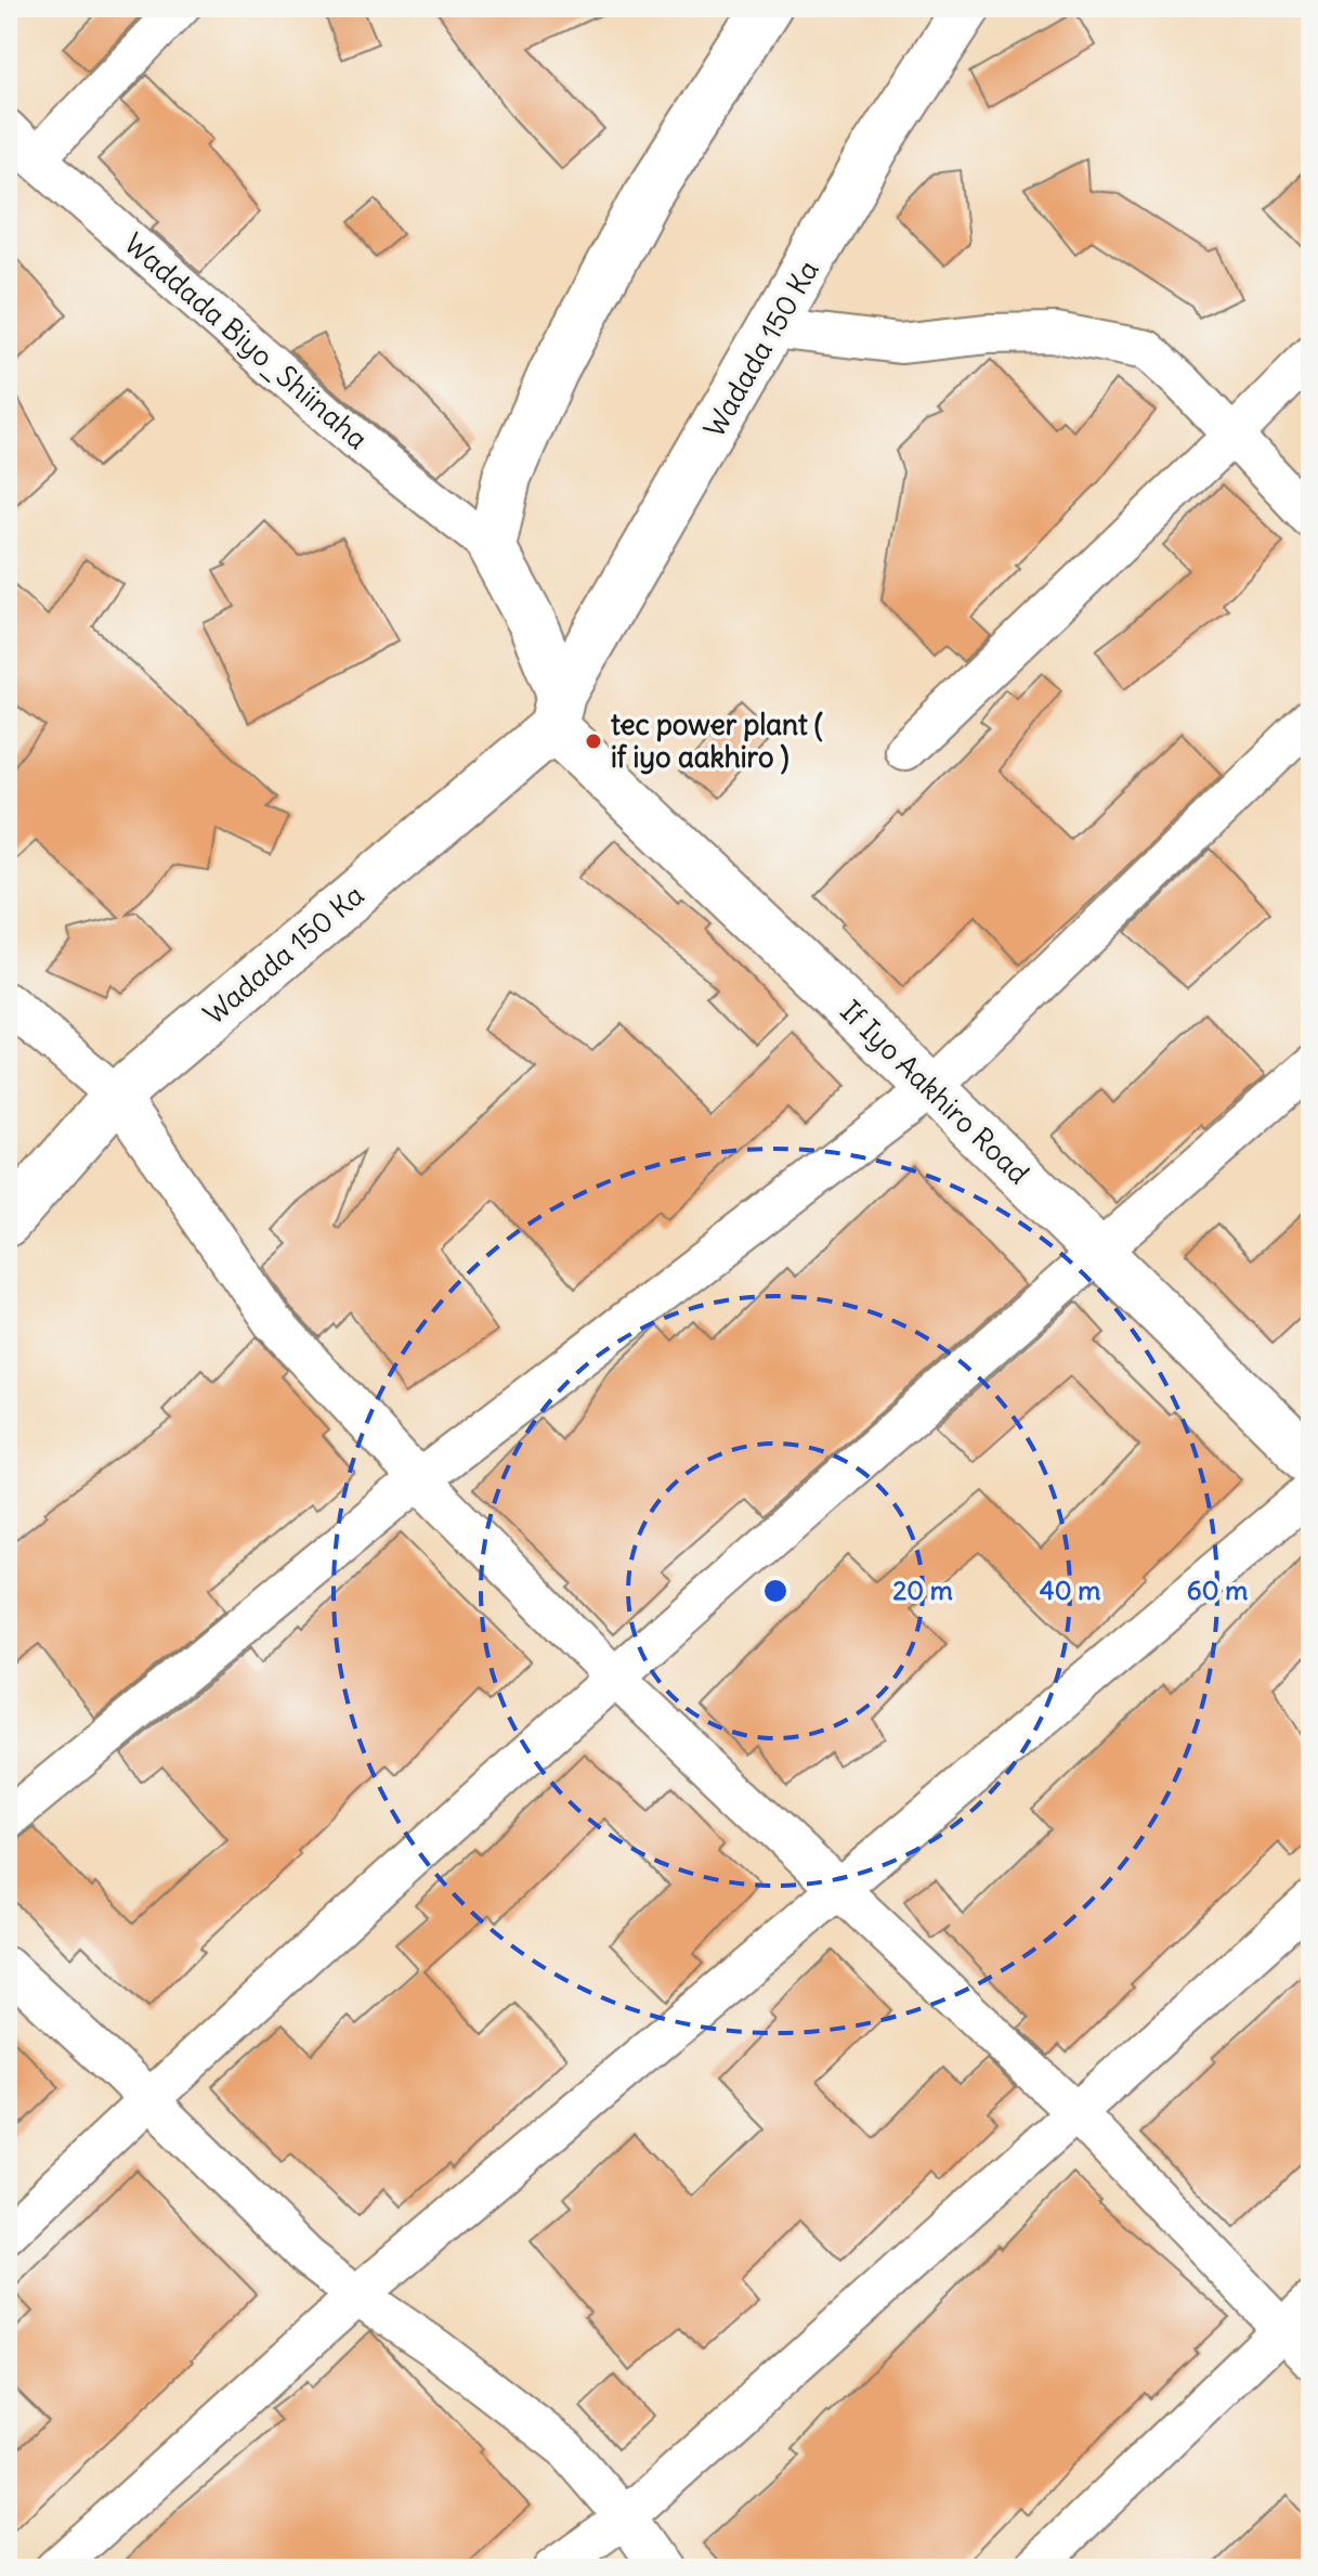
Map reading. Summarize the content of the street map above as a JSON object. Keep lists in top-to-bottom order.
{
  "streets": {
    "street": ["Waddada Biyo_Shiinaha", "Wadada 150 Ka", "If Iyo Aakhiro Road"]
  },
  "crossings": [
    ["Wadada 150 Ka", "If Iyo Aakhiro Road"]
  ],
  "places": ["tec power plant ( if iyo aakhiro )"],
  "rings": ["20 m", "40 m", "60 m"]
}
